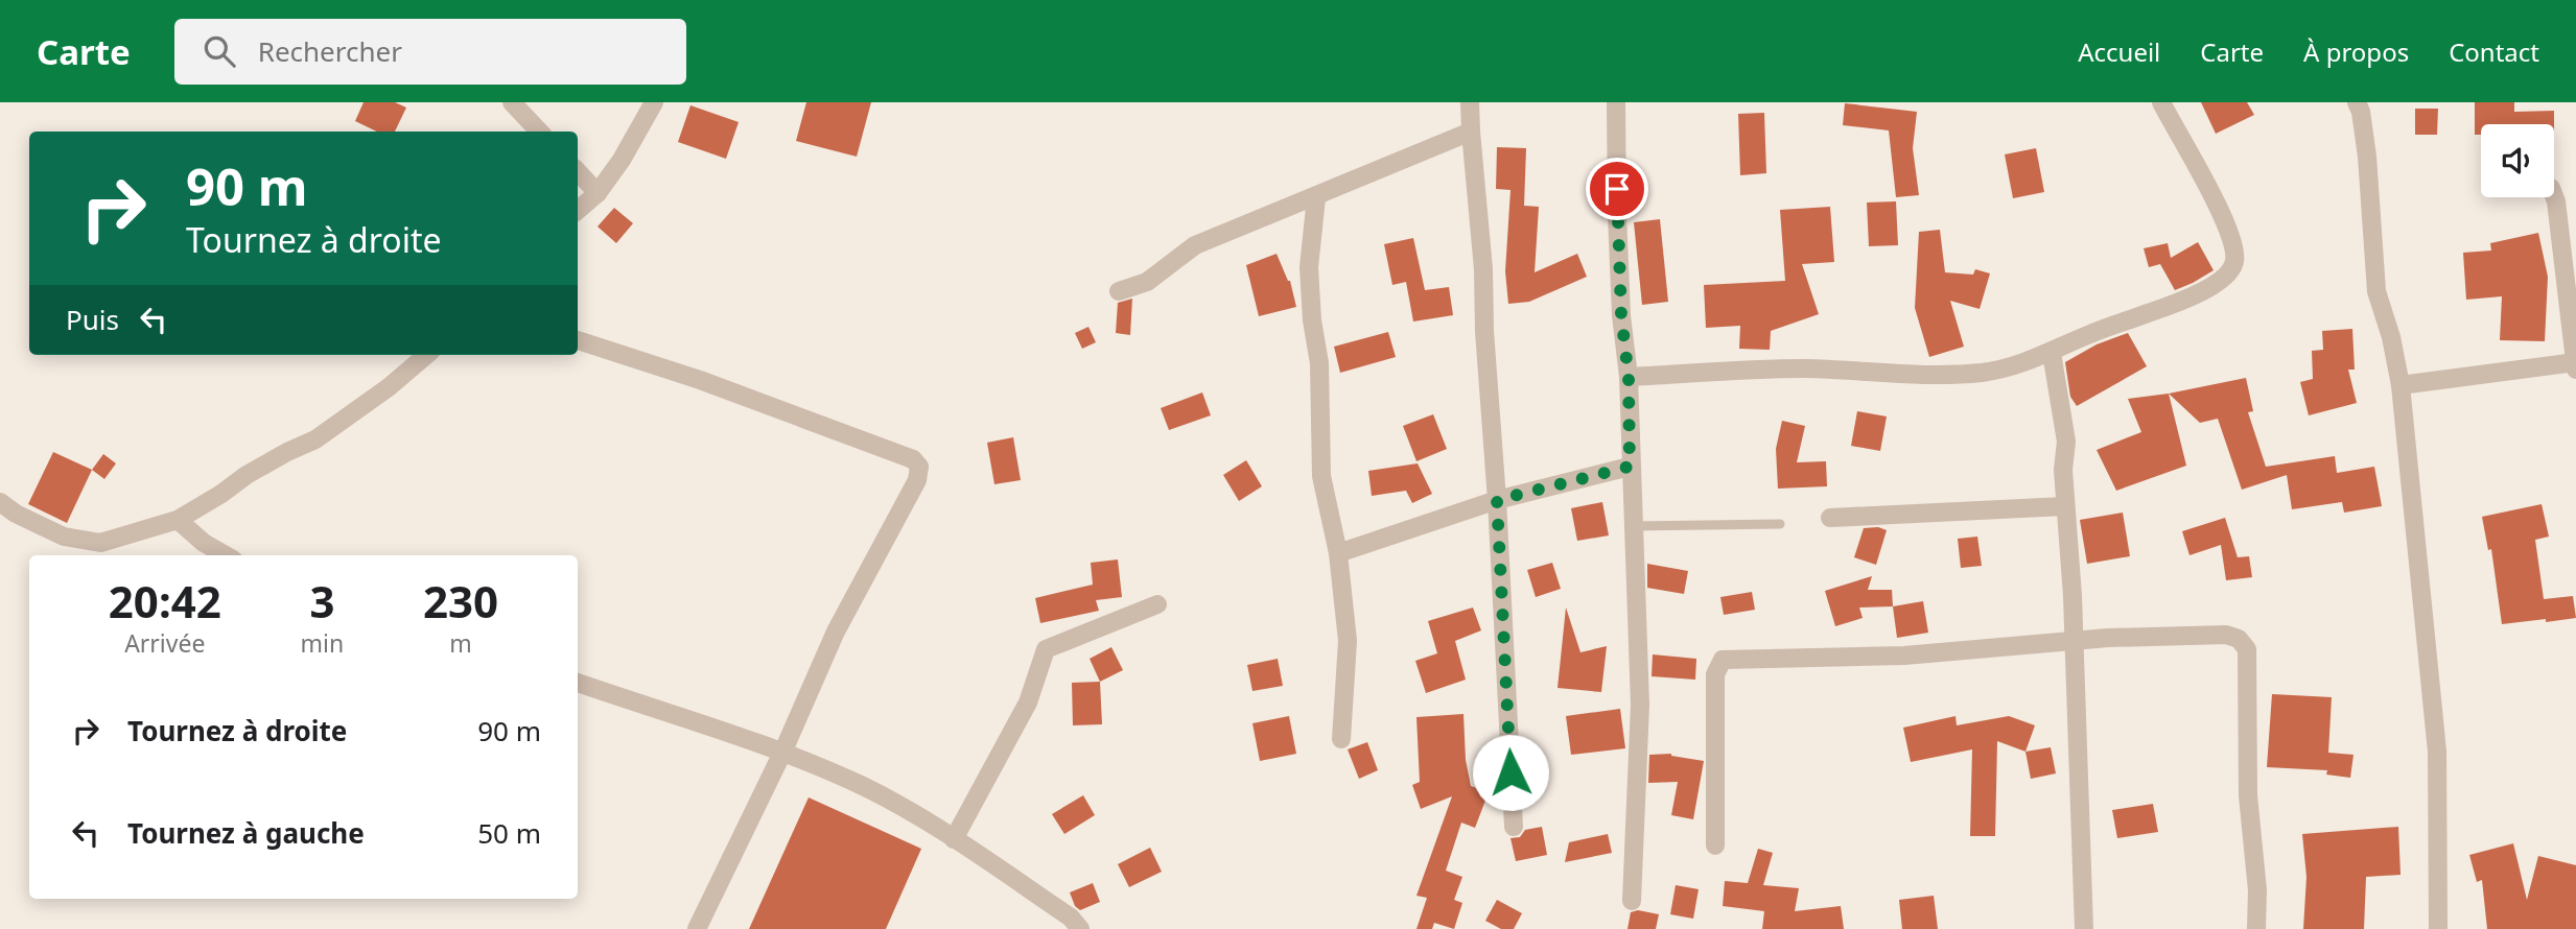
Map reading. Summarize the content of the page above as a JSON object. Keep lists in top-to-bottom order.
{
  "page": {
    "header": "Carte",
    "search": "Rechercher",
    "nav": [
      "Accueil",
      "Carte",
      "À propos",
      "Contact"
    ],
    "turn": ["90 m", "Tournez à droite"],
    "then": "Puis",
    "eta": [
      "20:42",
      "Arrivée",
      "3",
      "min",
      "230",
      "m"
    ],
    "list": [
      {
        "name": "Tournez à droite",
        "value": "90 m"
      },
      {
        "name": "Tournez à gauche",
        "value": "50 m"
      }
    ]
  }
}
